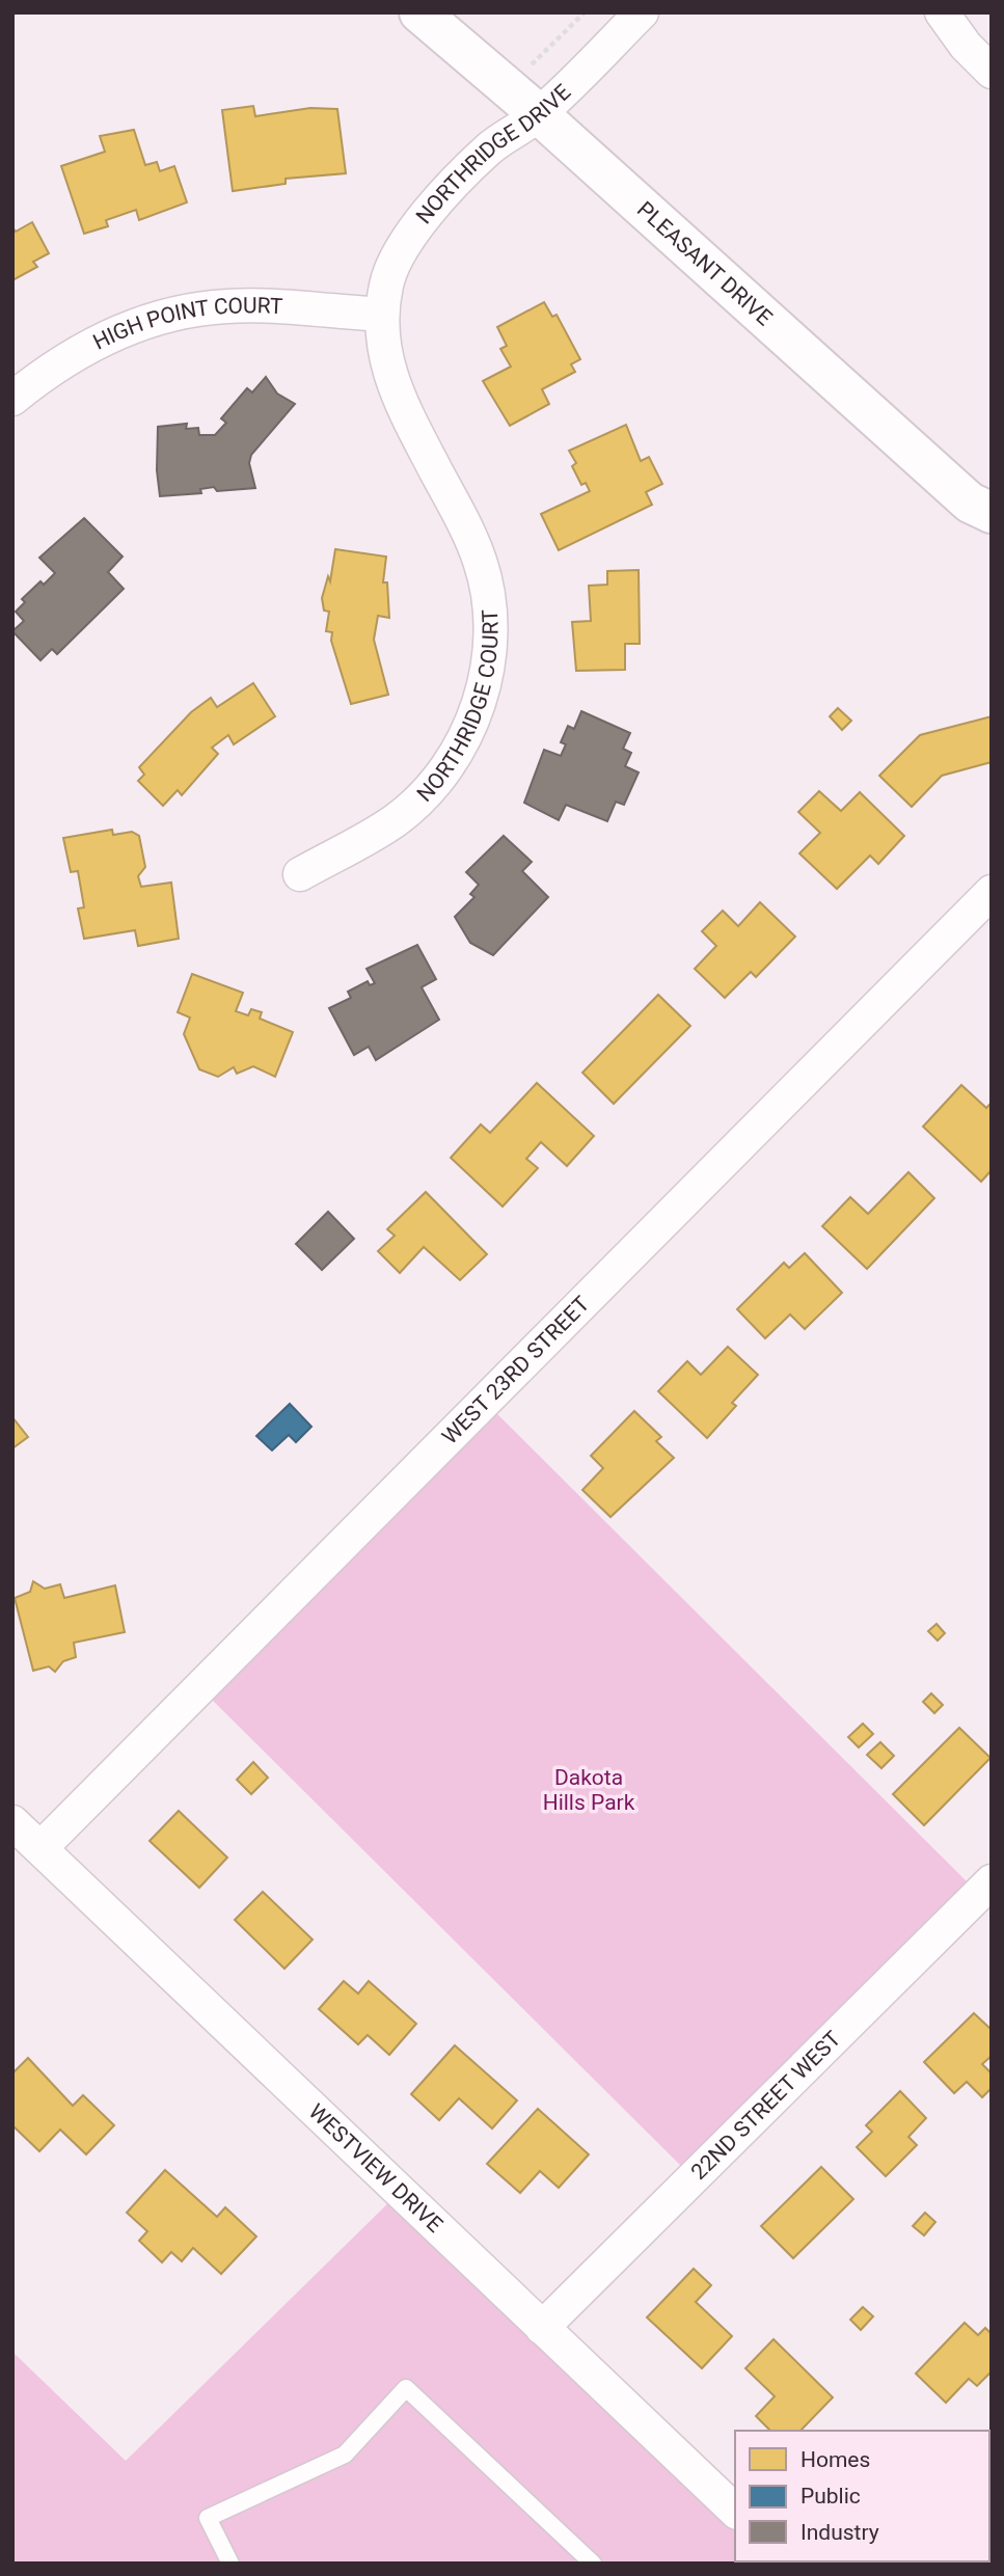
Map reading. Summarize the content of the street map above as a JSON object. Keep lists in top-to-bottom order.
{
  "streets": {
    "street": [
      "NORTHRIDGE DRIVE",
      "PLEASANT DRIVE",
      "HIGH POINT COURT",
      "NORTHRIDGE COURT",
      "WEST 23RD STREET",
      "22ND STREET WEST",
      "WESTVIEW DRIVE"
    ]
  },
  "crossings": [
    ["NORTHRIDGE DRIVE", "PLEASANT DRIVE"],
    ["NORTHRIDGE DRIVE", "HIGH POINT COURT"],
    ["NORTHRIDGE DRIVE", "NORTHRIDGE COURT"],
    ["HIGH POINT COURT", "NORTHRIDGE COURT"],
    ["WEST 23RD STREET", "WESTVIEW DRIVE"],
    ["22ND STREET WEST", "WESTVIEW DRIVE"]
  ],
  "parks": ["Dakota Hills Park"],
  "legend": ["Homes", "Public", "Industry"]
}
